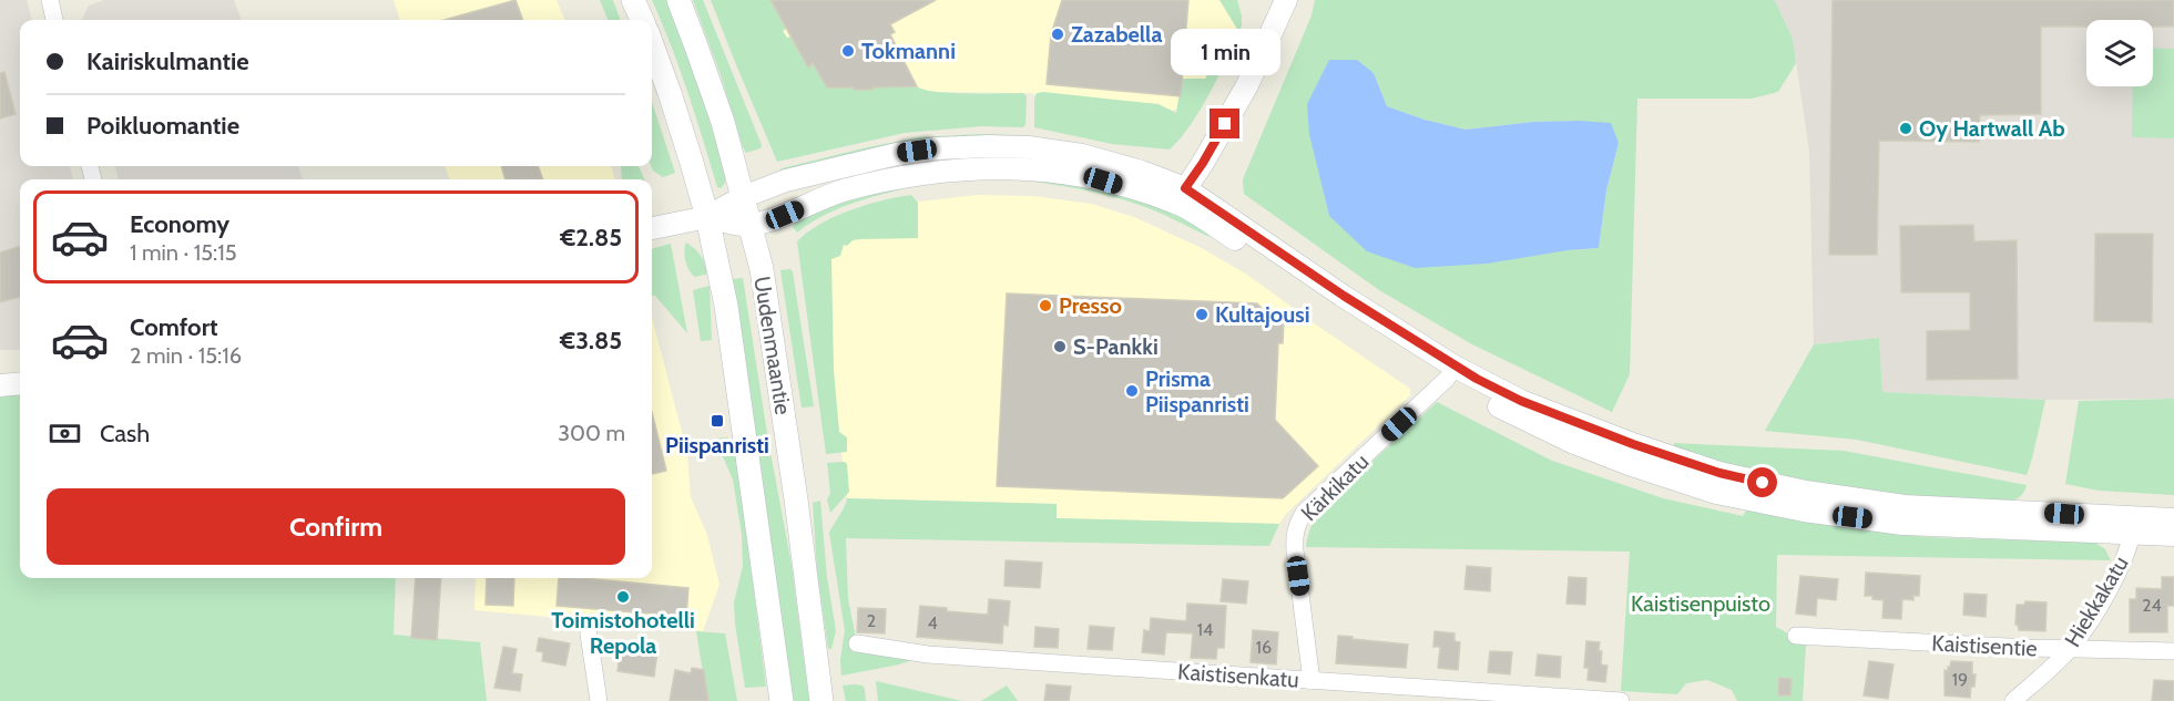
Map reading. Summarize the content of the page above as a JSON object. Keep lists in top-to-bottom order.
{
  "streets": {
    "main road": ["Uudenmaantie"],
    "street": [
      "Kärkikatu",
      "Hiekkakatu",
      "Kaistisentie",
      "Kaistisenkatu"
    ]
  },
  "crossings": [
    ["Kärkikatu", "Kaistisenkatu"],
    ["Hiekkakatu", "Kaistisentie"]
  ],
  "parks": ["Kaistisenpuisto"],
  "places": {
    "other": [
      "Zazabella",
      "Tokmanni",
      "Oy Hartwall Ab",
      "Presso",
      "Kultajousi",
      "S-Pankki",
      "Prisma Piispanristi",
      "Toimistohotelli Repola"
    ],
    "transit": ["Piispanristi"]
  },
  "house_numbers": [
    "24",
    "2",
    "4",
    "14",
    "16",
    "19"
  ],
  "page": {
    "banner": ["Kairiskulmantie", "Poikluomantie"],
    "bubble": "1 min",
    "list": [
      {
        "name": "Economy",
        "note": "1 min · 15:15",
        "value": "€2.85"
      },
      {
        "name": "Comfort",
        "note": "2 min · 15:16",
        "value": "€3.85"
      }
    ],
    "pay": ["Cash", "300 m"],
    "buttons": "Confirm"
  }
}
